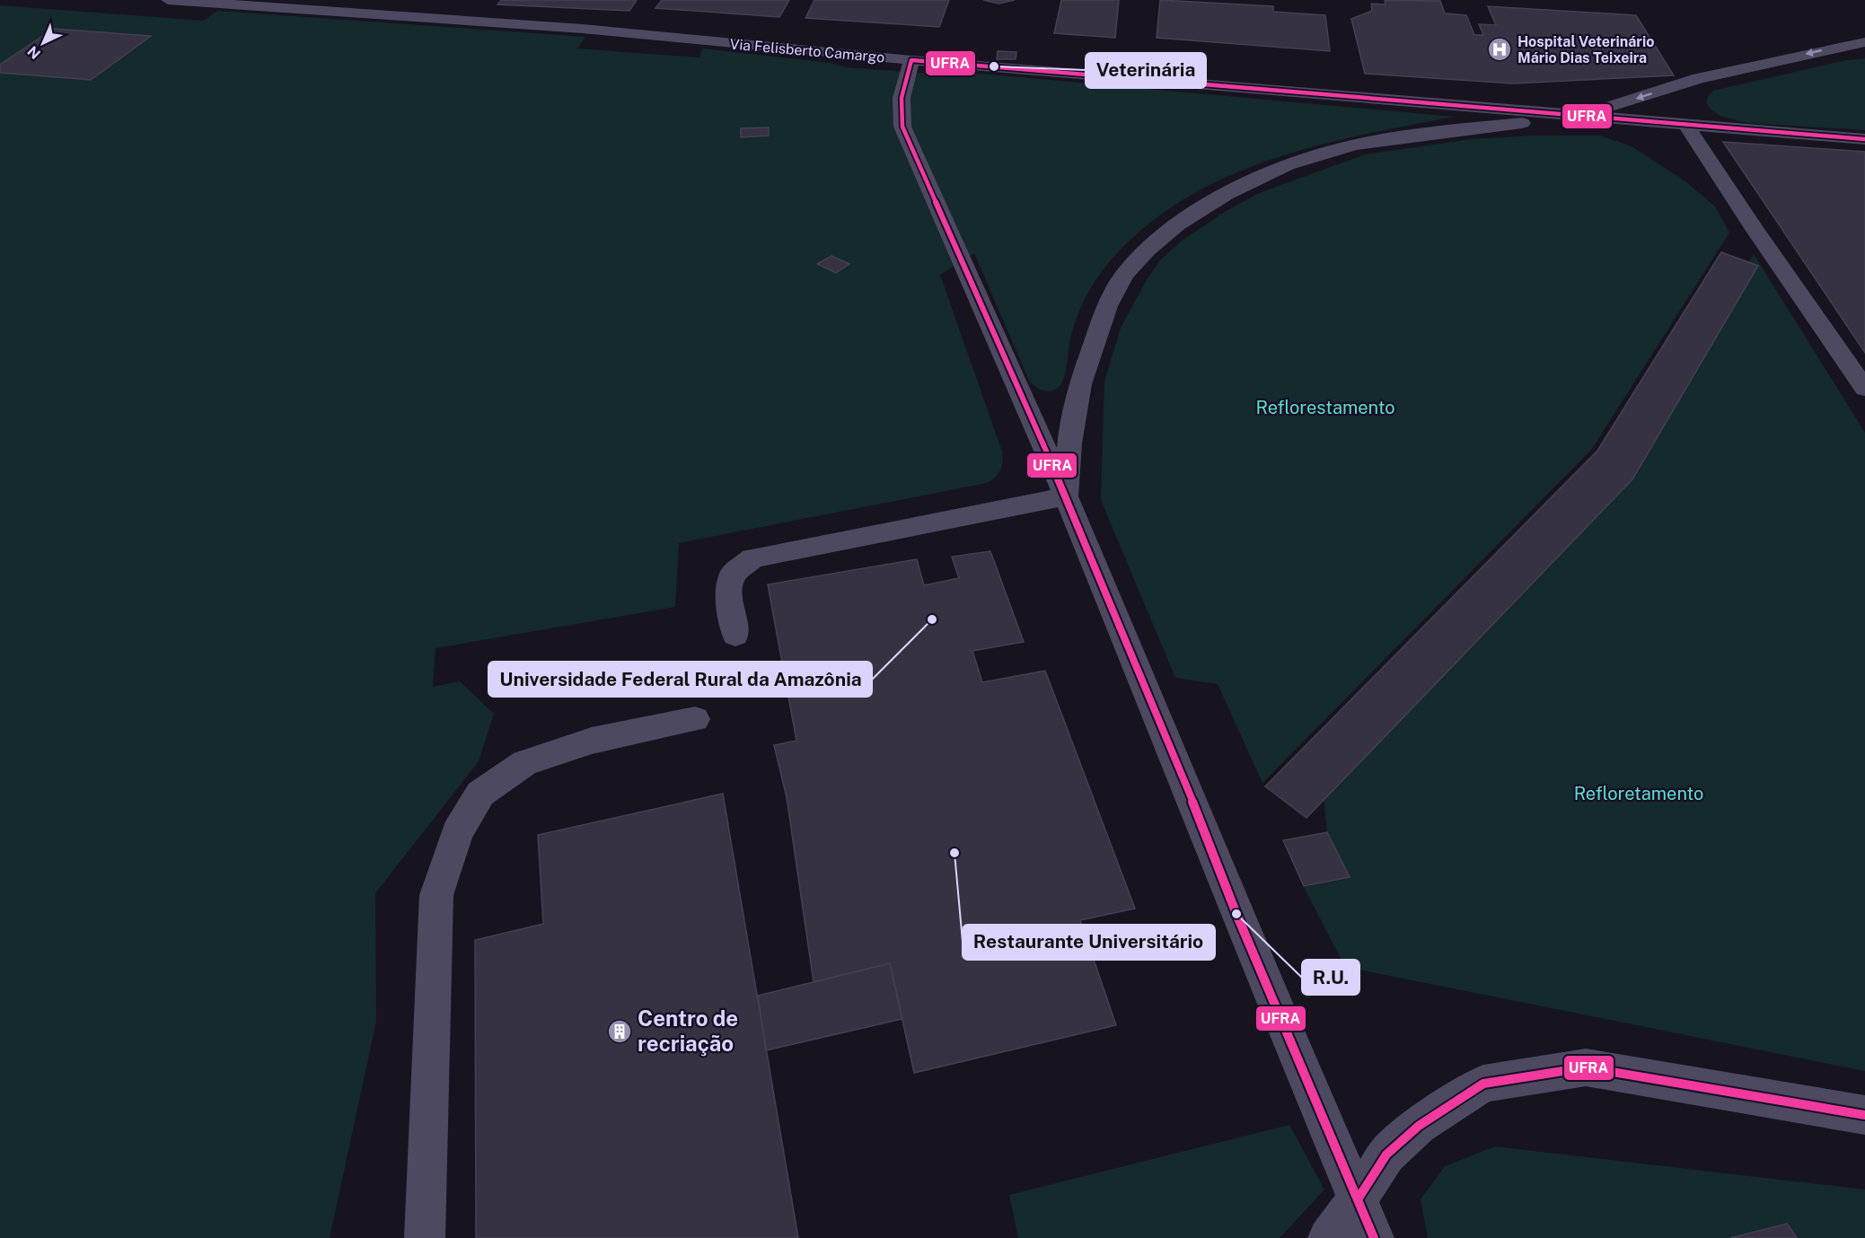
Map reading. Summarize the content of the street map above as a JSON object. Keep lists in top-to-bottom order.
{
  "streets": {
    "lane": ["Via Felisberto Camargo"]
  },
  "parks": ["Reflorestamento", "Refloretamento"],
  "places": {
    "hospital": ["Hospital Veterinário Mário Dias Teixeira"],
    "other": [
      "Veterinária",
      "Universidade Federal Rural da Amazônia",
      "Restaurante Universitário",
      "R.U."
    ],
    "building": ["Centro de recriação"]
  },
  "lines": ["transit line UFRA"],
  "north": "bottom left"
}
